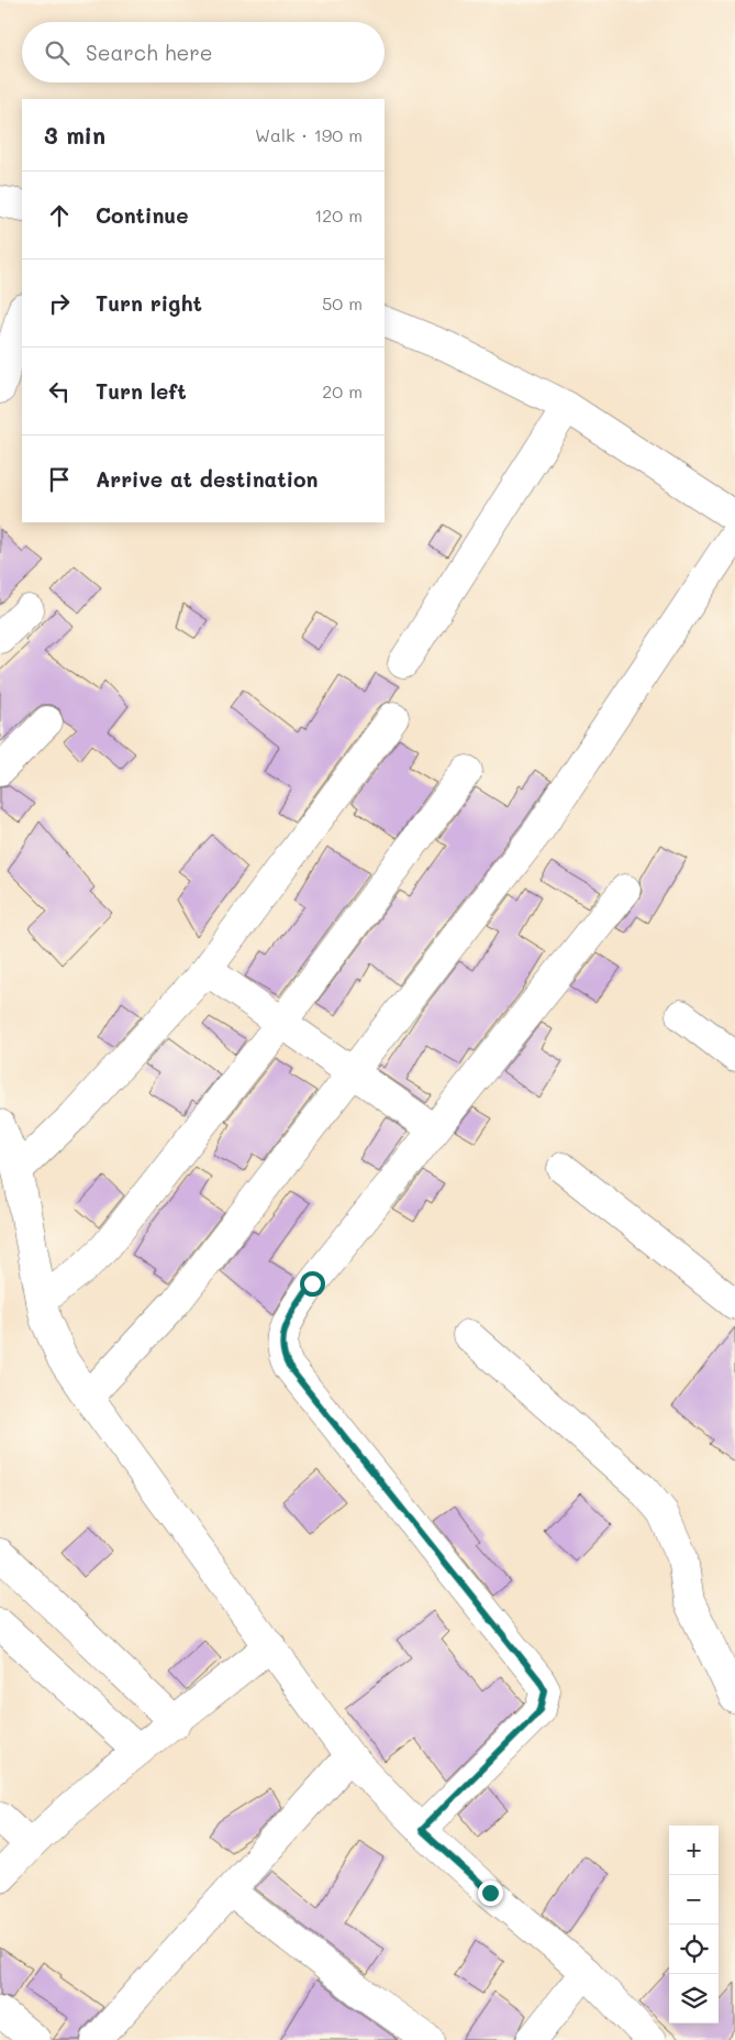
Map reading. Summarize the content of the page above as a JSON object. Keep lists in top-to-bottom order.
{
  "page": {
    "search": "Search here",
    "heading": ["3 min", "Walk · 190 m"],
    "list": [
      ["Continue", "120 m"],
      ["Turn right", "50 m"],
      ["Turn left", "20 m"],
      "Arrive at destination"
    ],
    "map_buttons": ["+", "−"]
  }
}
